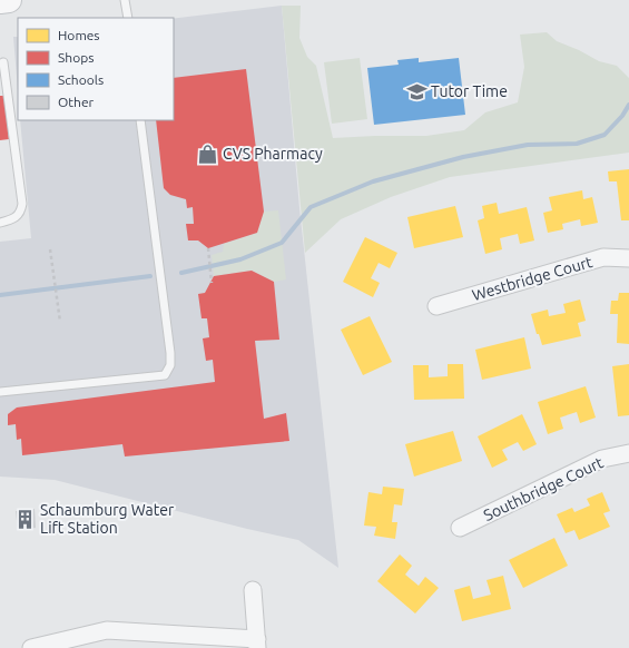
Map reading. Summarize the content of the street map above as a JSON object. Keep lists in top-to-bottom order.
{
  "streets": {
    "street": ["Westbridge Court", "Southbridge Court"]
  },
  "places": {
    "school or university": ["Tutor Time"],
    "shop": ["CVS Pharmacy"],
    "building": ["Schaumburg Water Lift Station"]
  },
  "legend": [
    "Homes",
    "Shops",
    "Schools",
    "Other"
  ]
}
